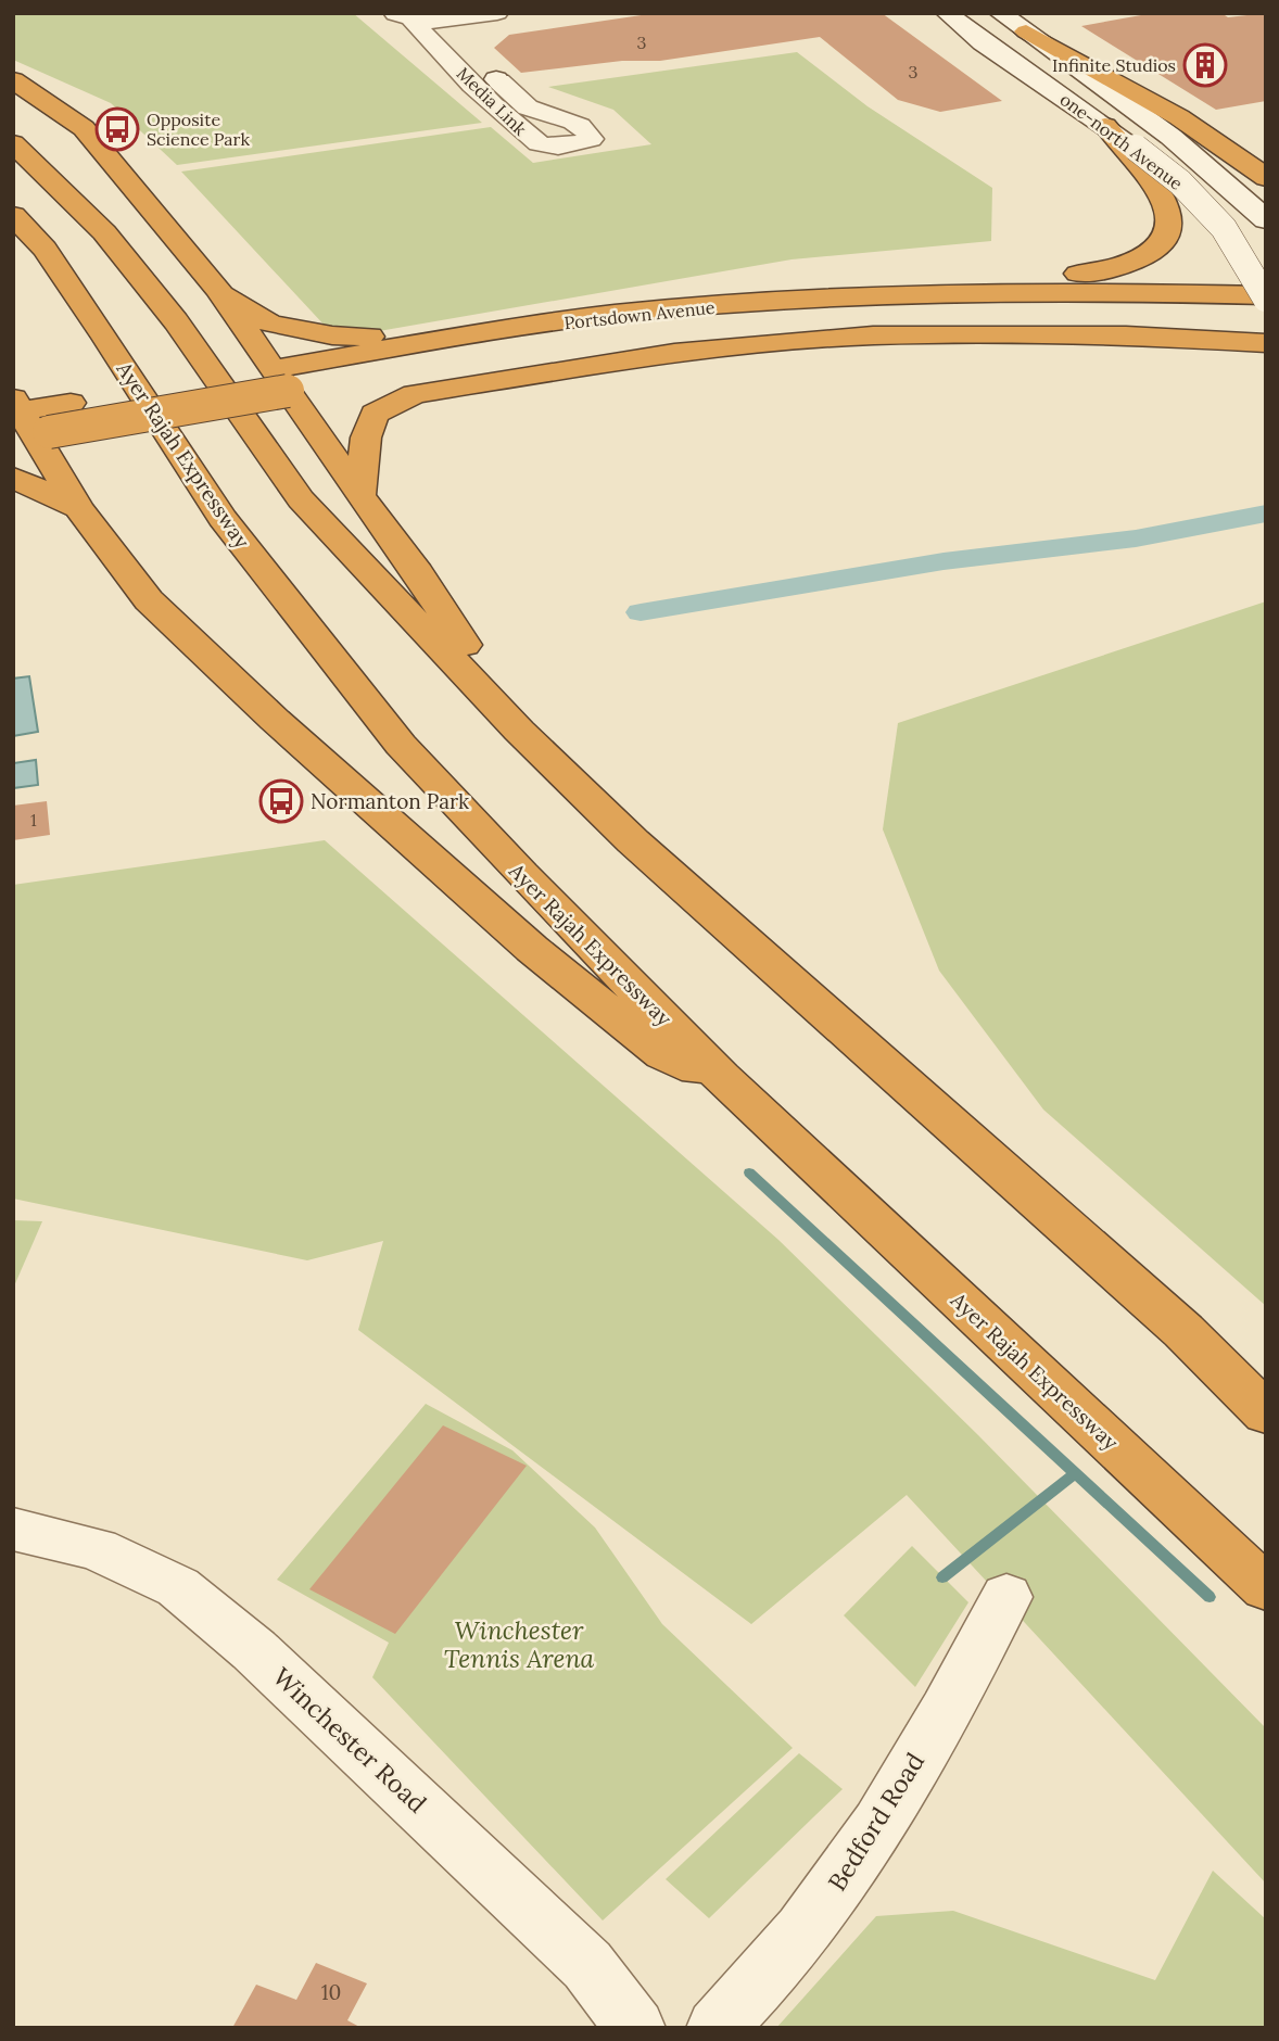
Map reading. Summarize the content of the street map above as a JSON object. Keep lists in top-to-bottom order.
{
  "streets": {
    "highway": ["Portsdown Avenue", "Ayer Rajah Expressway"],
    "street": [
      "Media Link",
      "one-north Avenue",
      "Winchester Road",
      "Bedford Road"
    ]
  },
  "crossings": [
    ["one-north Avenue", "Portsdown Avenue"]
  ],
  "parks": ["Winchester Tennis Arena"],
  "places": {
    "building": ["Infinite Studios"],
    "bus stop": ["Opposite Science Park", "Normanton Park"]
  },
  "house_numbers": [
    "3",
    "3",
    "1",
    "10"
  ]
}
